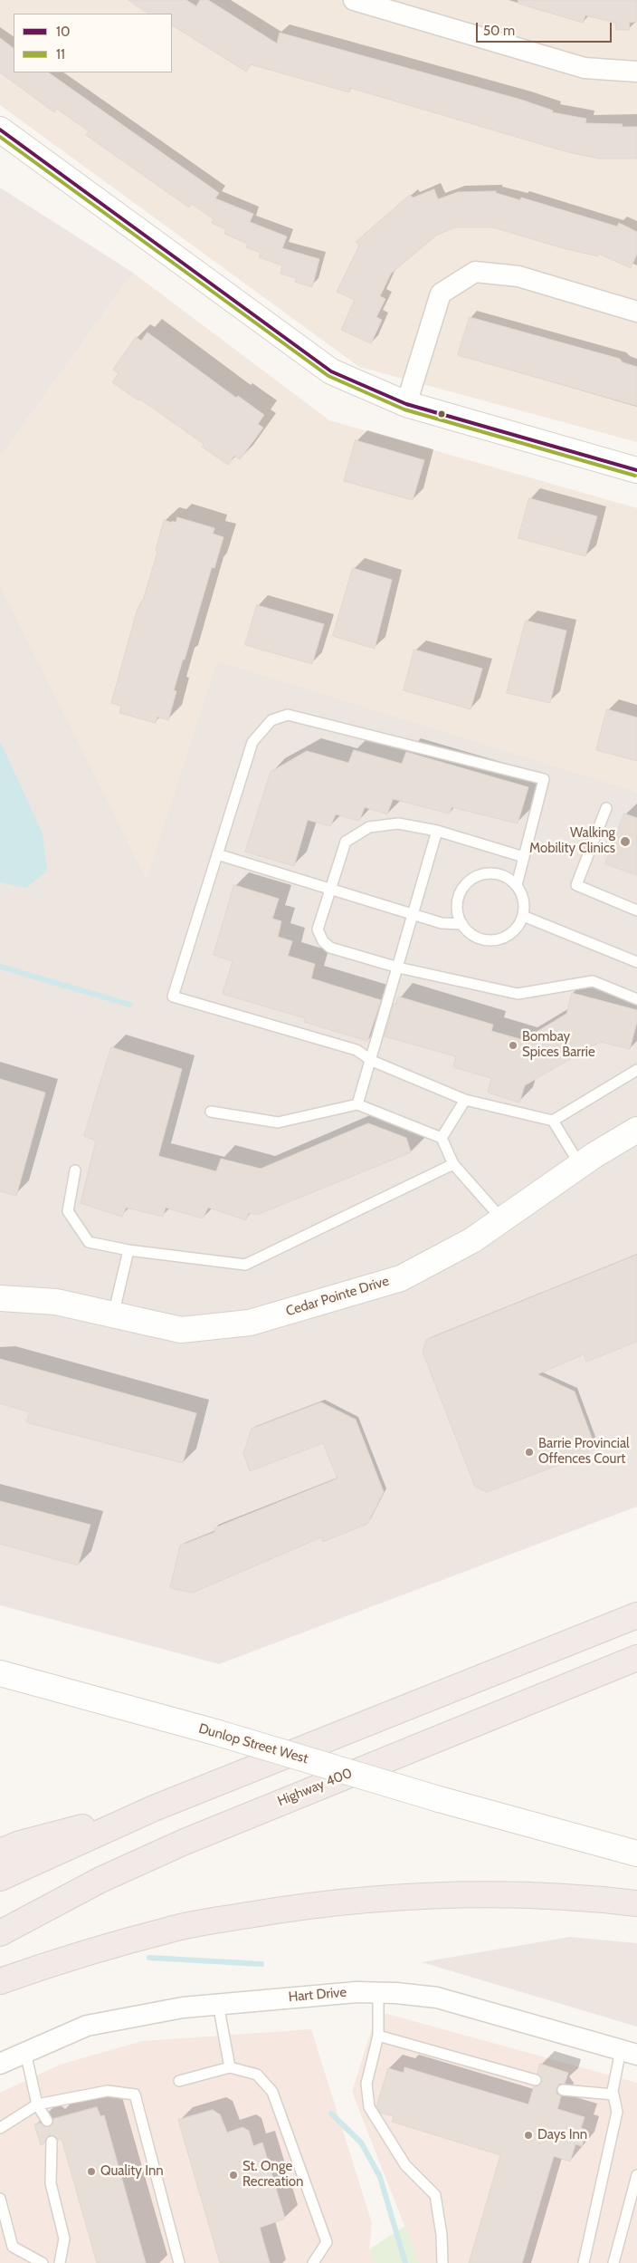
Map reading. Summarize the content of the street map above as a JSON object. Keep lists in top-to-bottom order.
{
  "streets": {
    "highway": ["Highway 400"],
    "street": ["Cedar Pointe Drive", "Dunlop Street West", "Hart Drive"]
  },
  "places": [
    "Walking Mobility Clinics",
    "Bombay Spices Barrie",
    "Barrie Provincial Offences Court",
    "Days Inn",
    "Quality Inn",
    "St. Onge Recreation"
  ],
  "lines": ["transit line 10", "transit line 11"],
  "legend": ["10", "11"],
  "scale_bar": "50 m"
}
